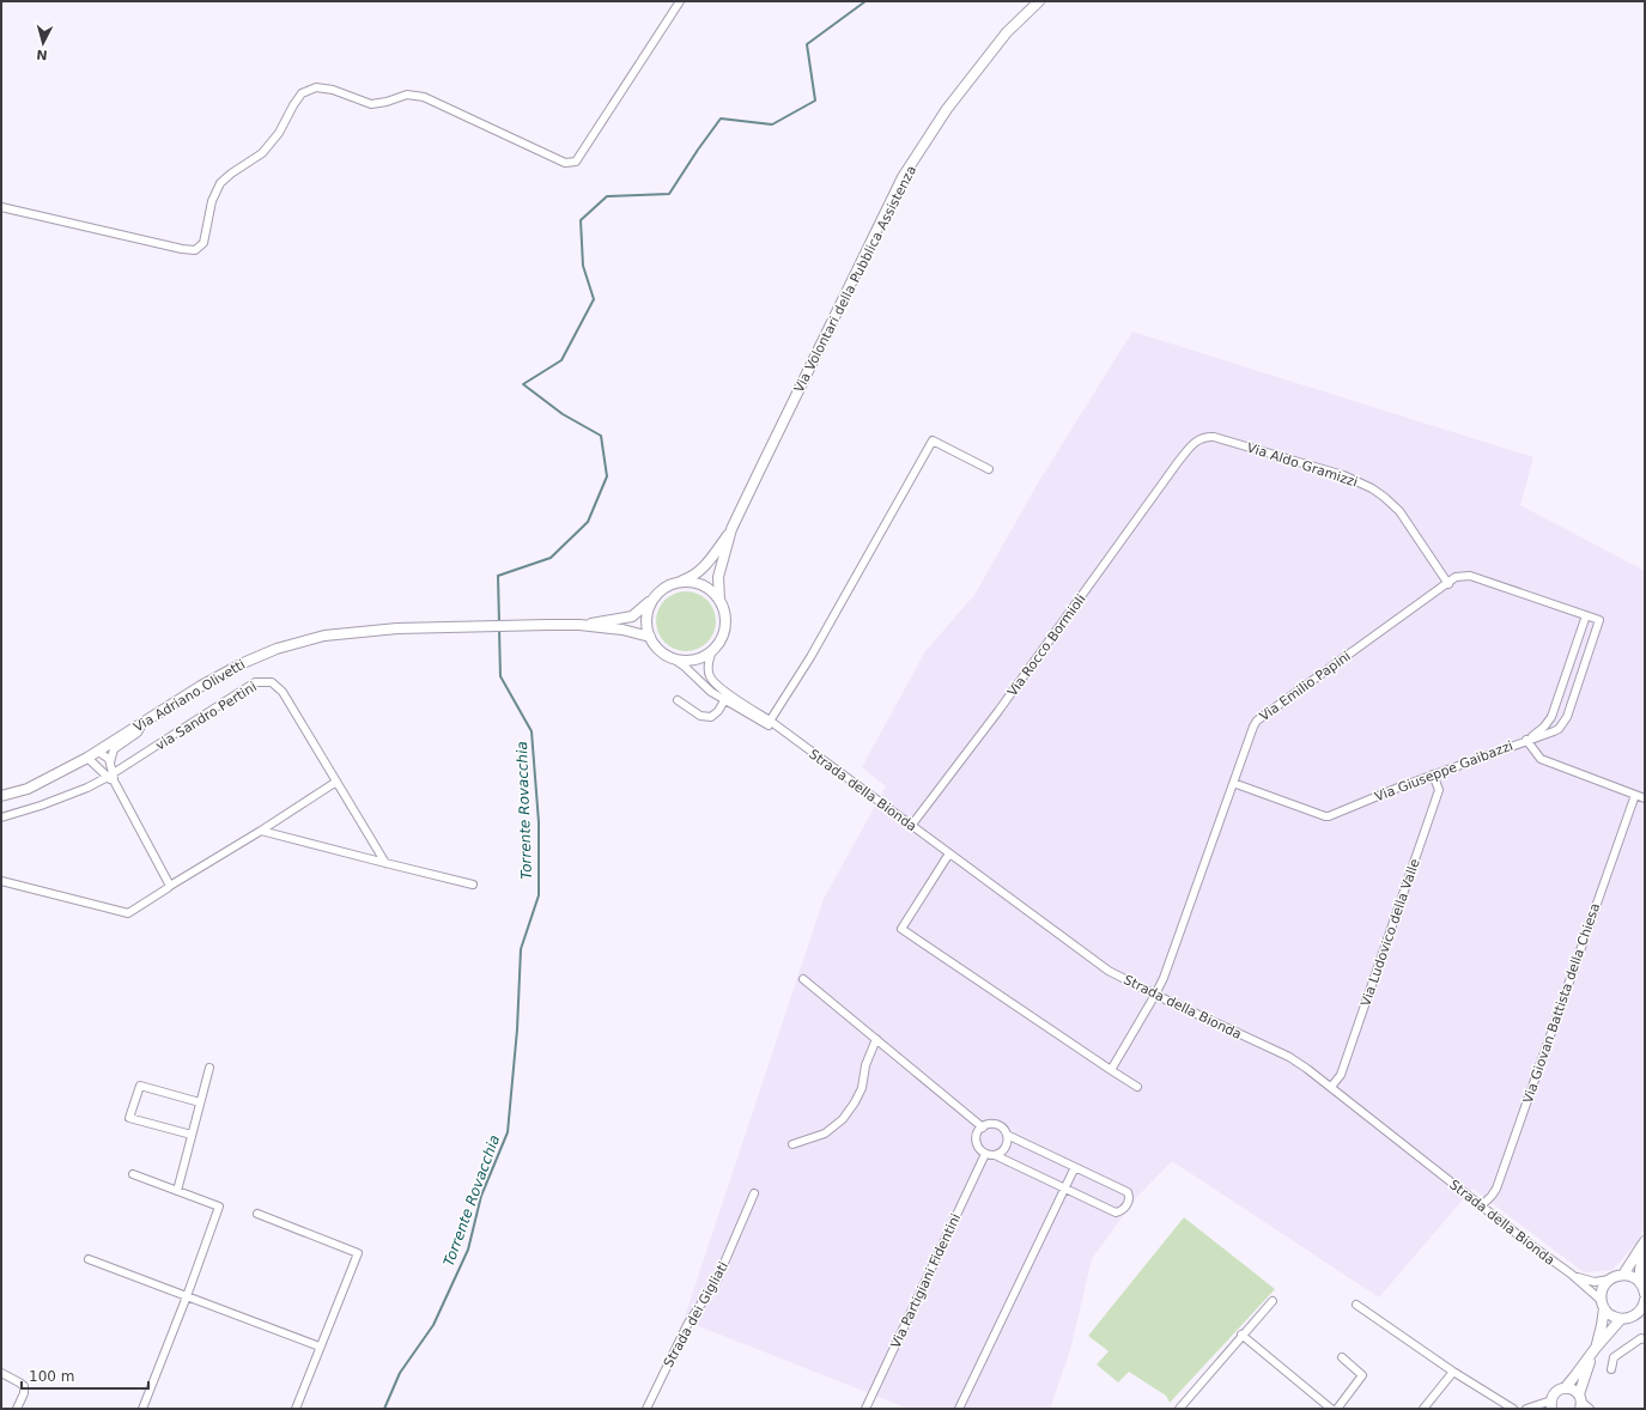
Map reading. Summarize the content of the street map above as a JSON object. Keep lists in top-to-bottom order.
{
  "streets": {
    "street": [
      "Via Volontari della Pubblica Assistenza",
      "Via Aldo Gramizzi",
      "Via Rocco Bormioli",
      "Via Emilio Papini",
      "Via Adriano Olivetti",
      "via Sandro Pertini",
      "Via Giuseppe Gaibazzi",
      "Strada della Bionda",
      "Via Ludovico della Valle",
      "Via Giovan Battista della Chiesa",
      "Via Partigiani Fidentini",
      "Strada dei Gigliati"
    ]
  },
  "crossings": [
    ["Via Volontari della Pubblica Assistenza", "Strada della Bionda"],
    ["Via Aldo Gramizzi", "Via Rocco Bormioli"],
    ["Via Aldo Gramizzi", "Via Emilio Papini"],
    ["Via Rocco Bormioli", "Strada della Bionda"],
    ["Via Emilio Papini", "Via Giuseppe Gaibazzi"],
    ["Via Emilio Papini", "Strada della Bionda"],
    ["Via Giuseppe Gaibazzi", "Via Ludovico della Valle"],
    ["Via Giuseppe Gaibazzi", "Via Giovan Battista della Chiesa"],
    ["Strada della Bionda", "Via Ludovico della Valle"],
    ["Strada della Bionda", "Via Giovan Battista della Chiesa"]
  ],
  "water": ["Torrente Rovacchia"],
  "scale_bar": "100 m",
  "north": "bottom"
}
